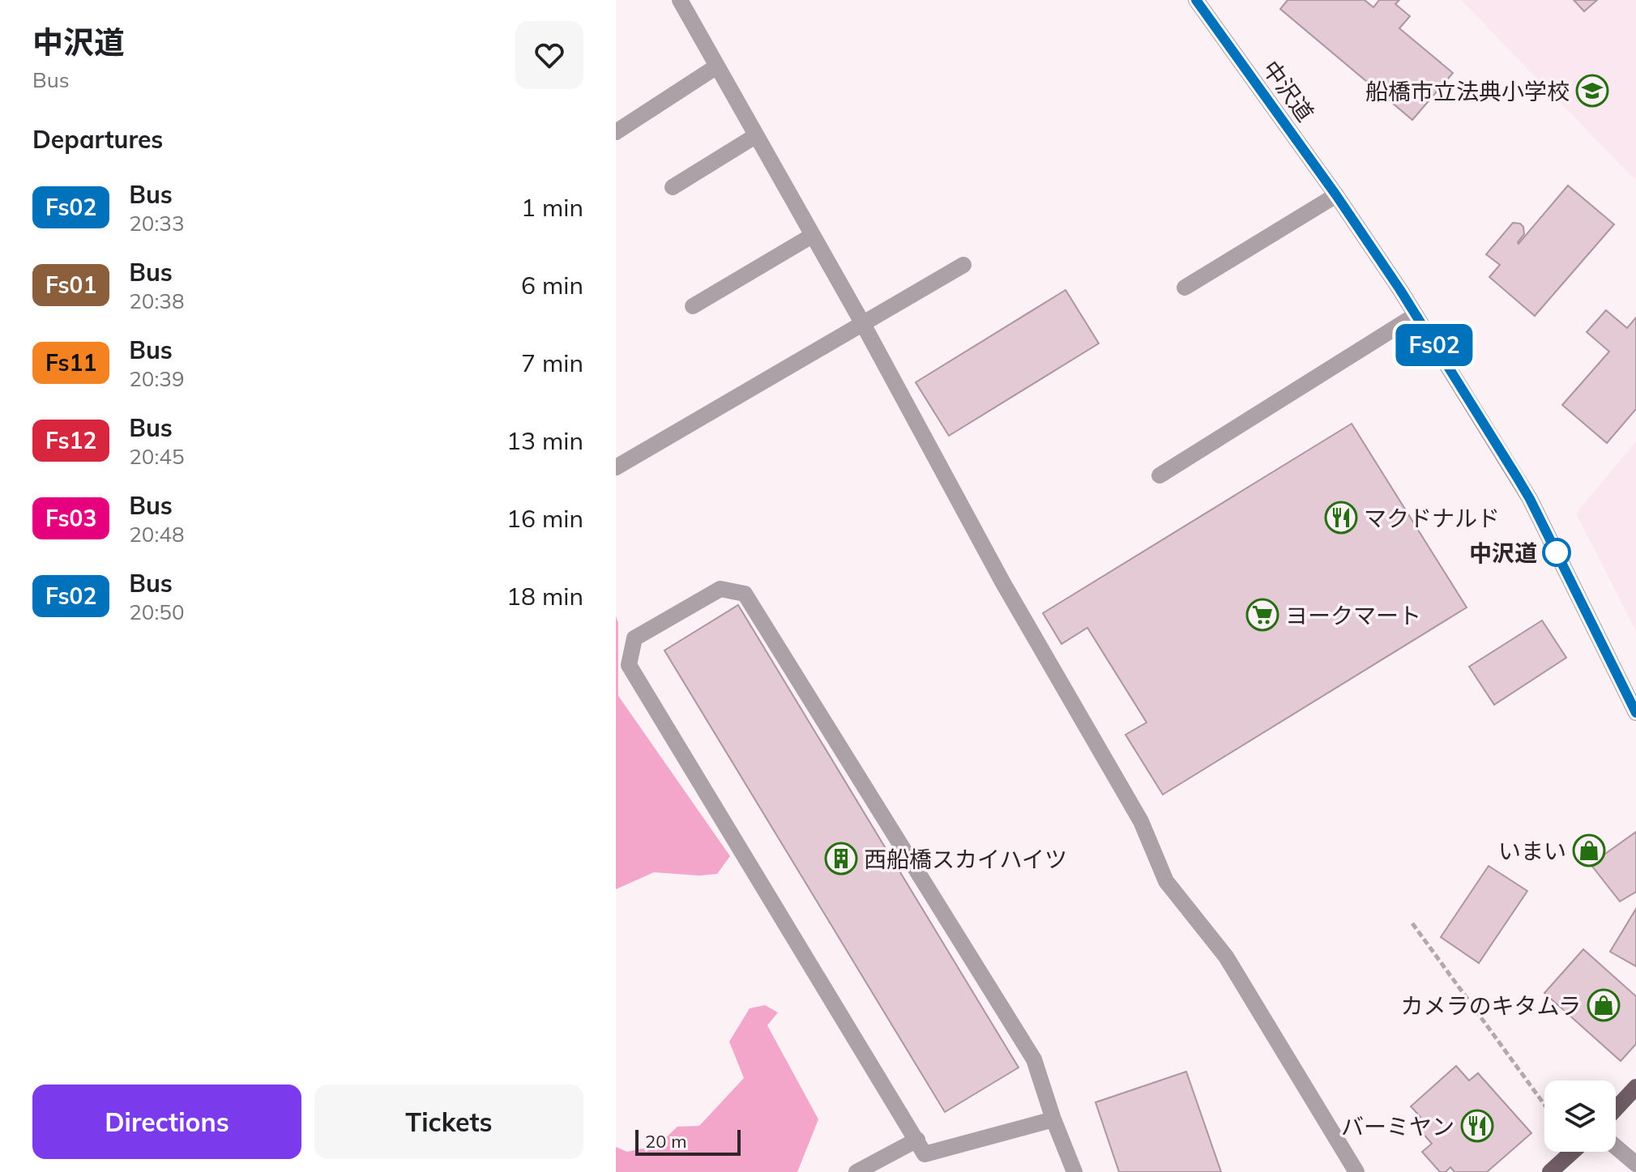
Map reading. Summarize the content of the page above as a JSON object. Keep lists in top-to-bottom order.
{
  "streets": {
    "street": ["中沢道"]
  },
  "places": {
    "school or university": ["船橋市立法典小学校"],
    "restaurant": ["マクドナルド", "バーミヤン"],
    "other": ["中沢道"],
    "supermarket": ["ヨークマート"],
    "shop": ["いまい", "カメラのキタムラ"],
    "building": ["西船橋スカイハイツ"]
  },
  "lines": ["bus line Fs02"],
  "scale_bar": "20 m",
  "page": {
    "heading": [
      ["中沢道", "Bus"],
      "Departures"
    ],
    "on_map": "Fs02",
    "list": [
      {
        "mark": "Fs02",
        "name": "Bus",
        "note": "20:33",
        "value": "1 min"
      },
      {
        "mark": "Fs01",
        "name": "Bus",
        "note": "20:38",
        "value": "6 min"
      },
      {
        "mark": "Fs11",
        "name": "Bus",
        "note": "20:39",
        "value": "7 min"
      },
      {
        "mark": "Fs12",
        "name": "Bus",
        "note": "20:45",
        "value": "13 min"
      },
      {
        "mark": "Fs03",
        "name": "Bus",
        "note": "20:48",
        "value": "16 min"
      },
      {
        "mark": "Fs02",
        "name": "Bus",
        "note": "20:50",
        "value": "18 min"
      }
    ],
    "buttons": ["Directions", "Tickets"],
    "scale": "20 m"
  }
}
